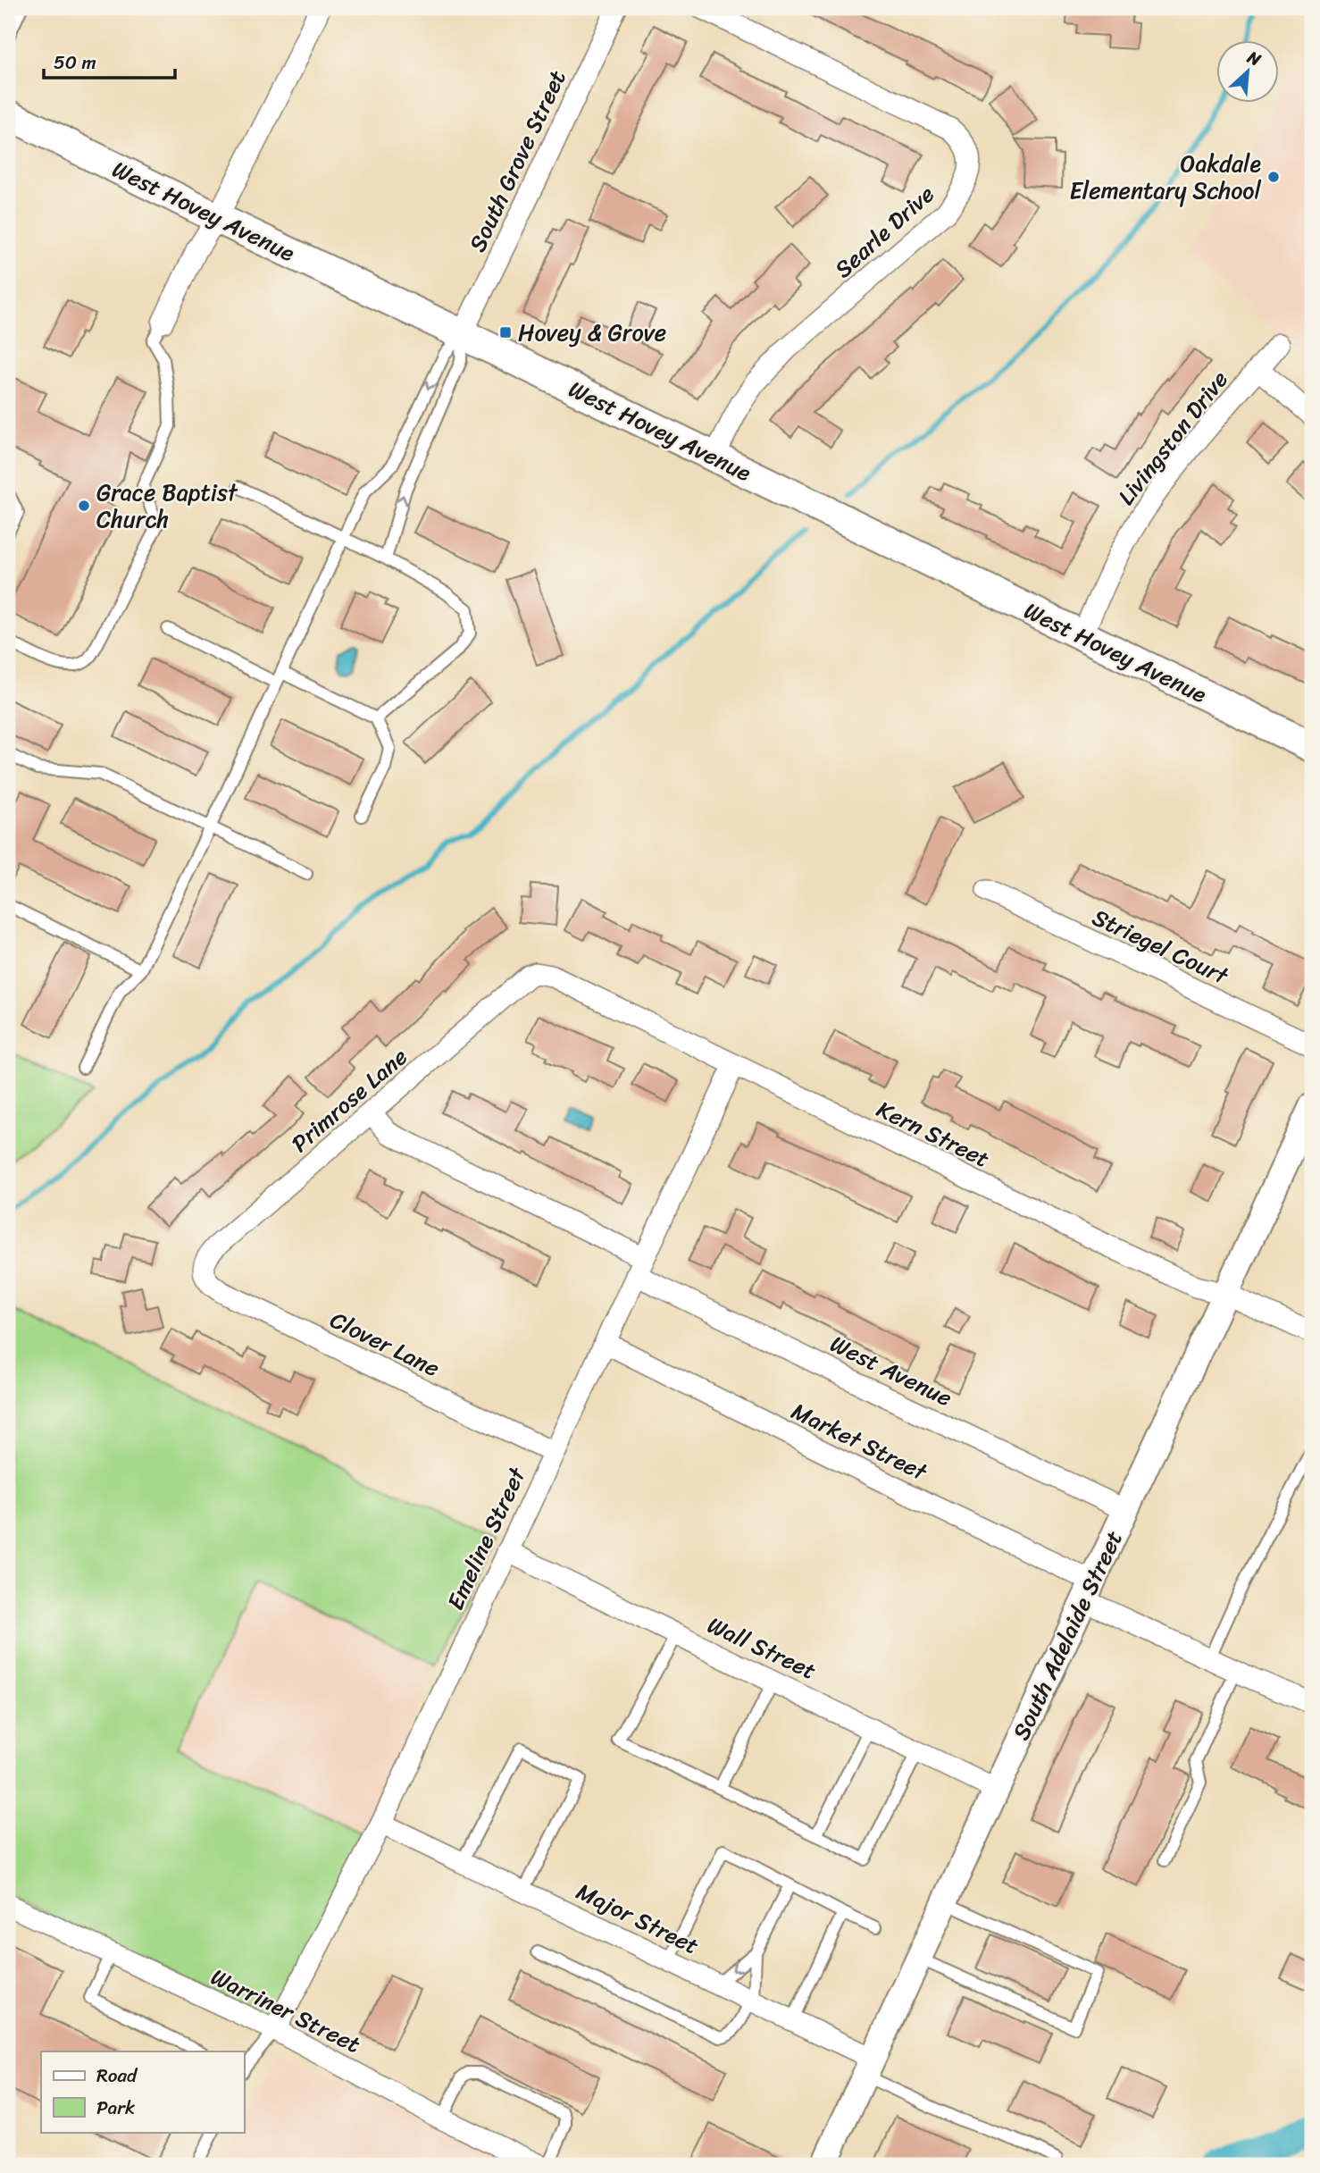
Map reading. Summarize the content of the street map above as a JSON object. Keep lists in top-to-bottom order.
{
  "streets": {
    "main road": ["West Hovey Avenue"],
    "street": [
      "South Grove Street",
      "Searle Drive",
      "Livingston Drive",
      "Striegel Court",
      "Primrose Lane",
      "Kern Street",
      "Clover Lane",
      "West Avenue",
      "Market Street",
      "Emeline Street",
      "South Adelaide Street",
      "Wall Street",
      "Major Street",
      "Warriner Street"
    ]
  },
  "crossings": [
    ["South Grove Street", "West Hovey Avenue"],
    ["West Hovey Avenue", "Searle Drive"],
    ["West Hovey Avenue", "Livingston Drive"],
    ["Primrose Lane", "Kern Street"],
    ["Primrose Lane", "Clover Lane"],
    ["Primrose Lane", "West Avenue"],
    ["Kern Street", "Emeline Street"],
    ["Kern Street", "South Adelaide Street"],
    ["Clover Lane", "Emeline Street"],
    ["West Avenue", "Emeline Street"],
    ["West Avenue", "South Adelaide Street"],
    ["Market Street", "Emeline Street"],
    ["Market Street", "South Adelaide Street"],
    ["Emeline Street", "Wall Street"],
    ["Emeline Street", "Major Street"],
    ["Emeline Street", "Warriner Street"],
    ["South Adelaide Street", "Wall Street"],
    ["South Adelaide Street", "Major Street"]
  ],
  "places": {
    "other": ["Oakdale Elementary School", "Grace Baptist Church"],
    "transit": ["Hovey & Grove"]
  },
  "legend": ["Road", "Park"],
  "scale_bar": "50 m",
  "north": "top right"
}
